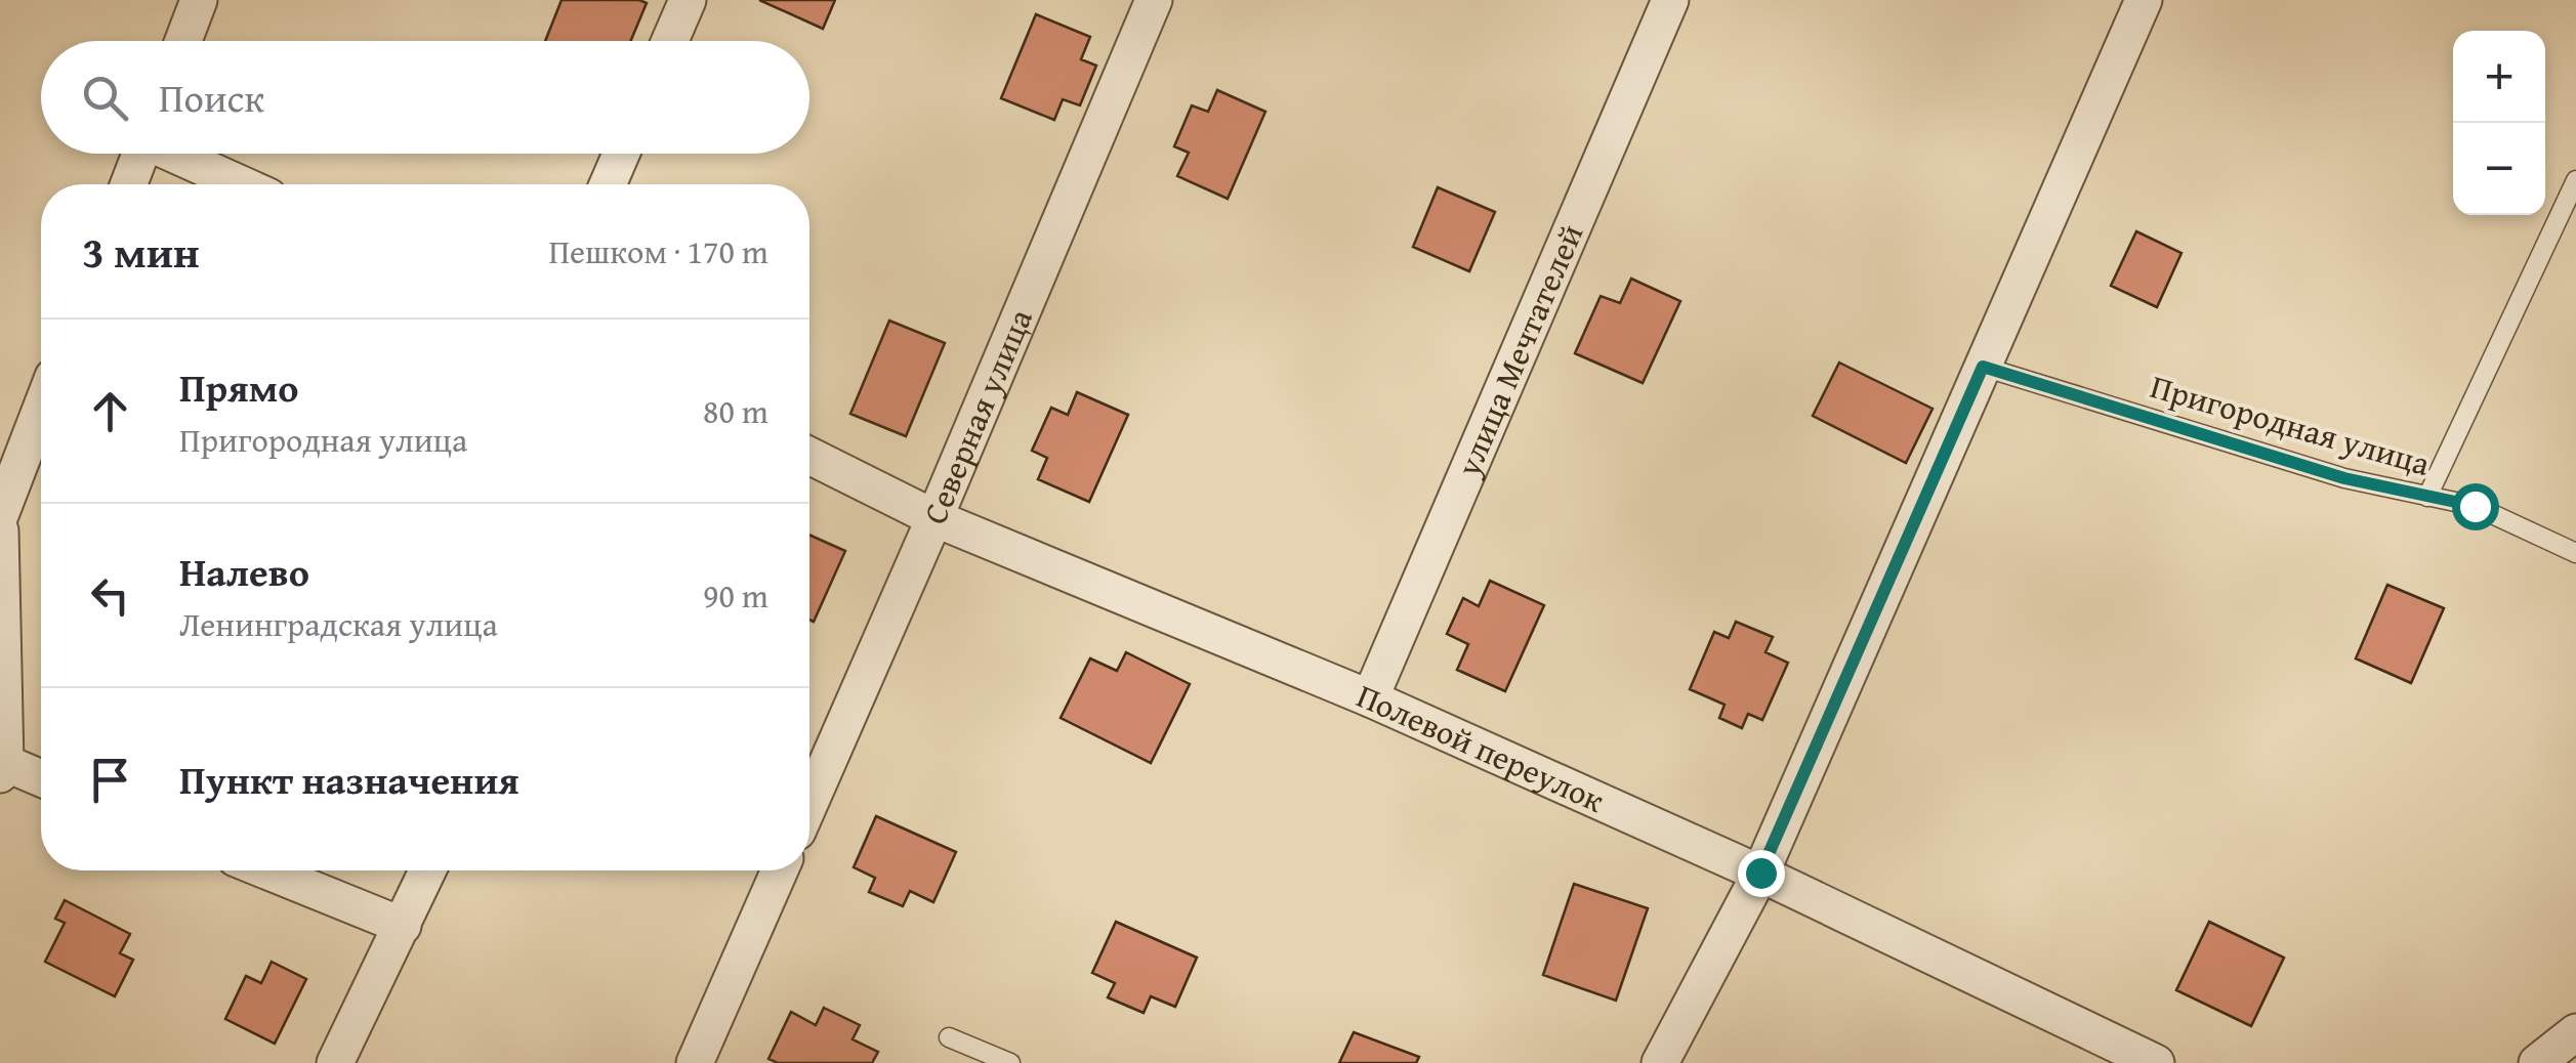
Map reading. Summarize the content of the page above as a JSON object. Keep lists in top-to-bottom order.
{
  "streets": {
    "street": ["улица Мечтателей", "Северная улица", "Полевой переулок"],
    "lane": ["Пригородная улица"]
  },
  "crossings": [
    ["улица Мечтателей", "Полевой переулок"],
    ["Северная улица", "Полевой переулок"]
  ],
  "page": {
    "map_buttons": ["+", "−"],
    "search": "Поиск",
    "heading": ["3 мин", "Пешком · 170 m"],
    "list": [
      ["Прямо", "Пригородная улица", "80 m"],
      ["Налево", "Ленинградская улица", "90 m"],
      "Пункт назначения"
    ]
  }
}
